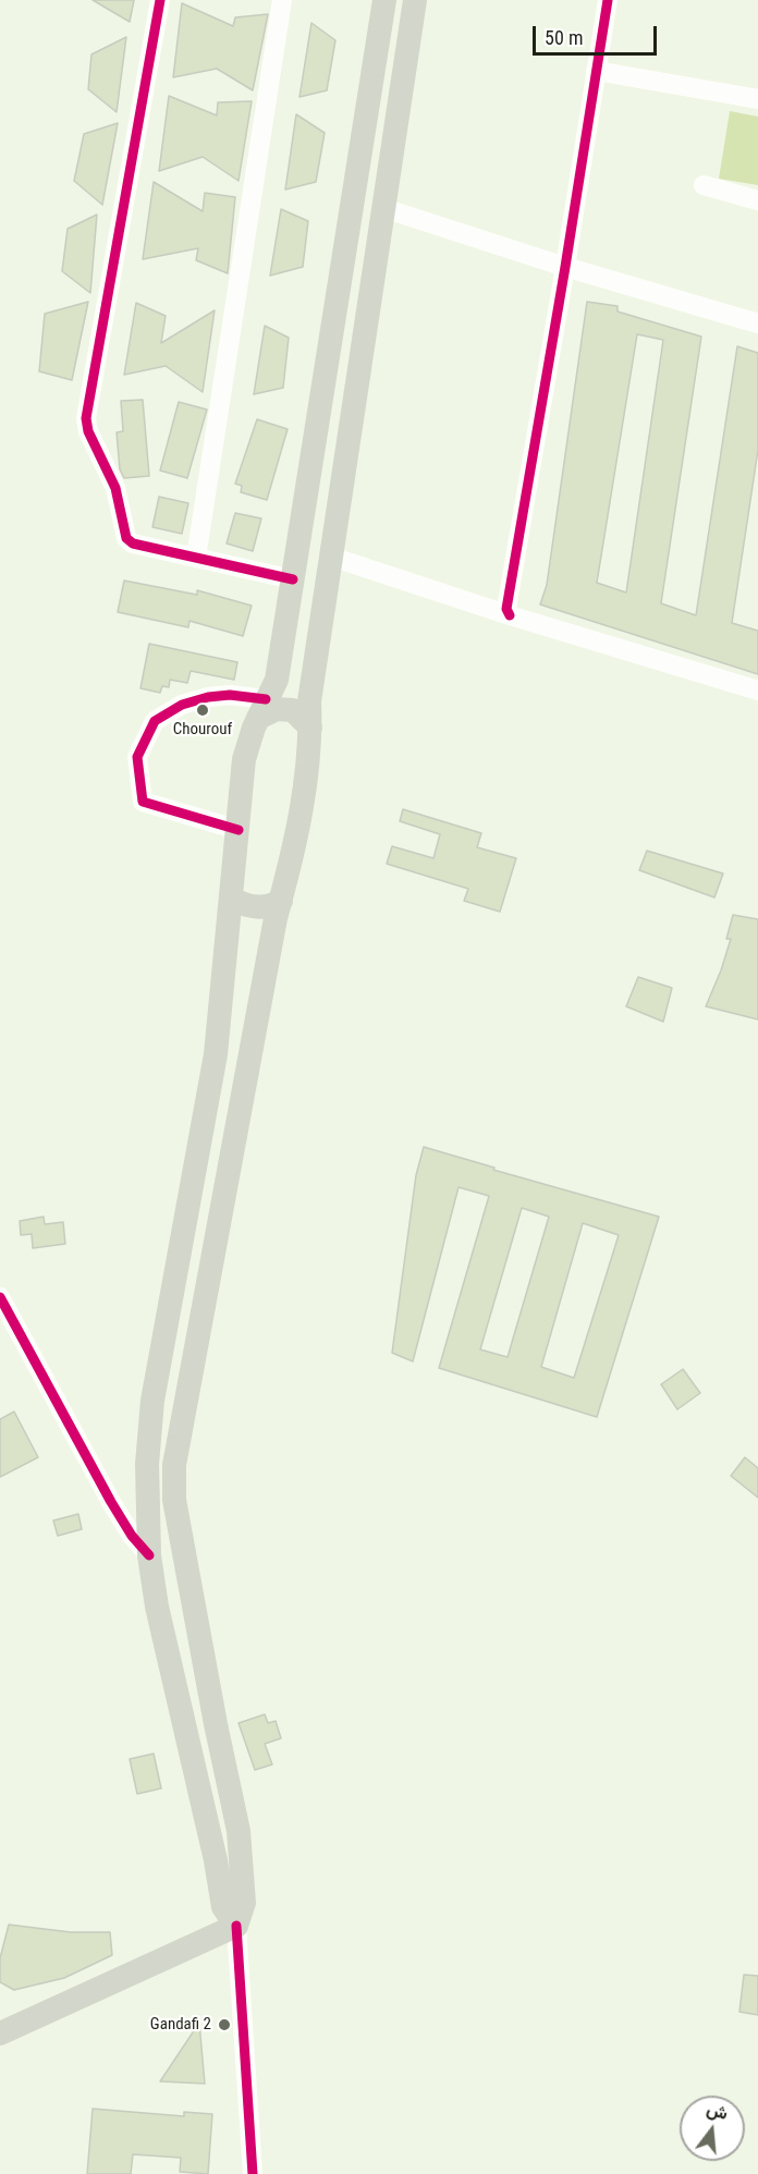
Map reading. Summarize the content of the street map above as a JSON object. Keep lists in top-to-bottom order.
{
  "places": ["Chourouf", "Gandafi 2"],
  "scale_bar": "50 m",
  "north": "top"
}
